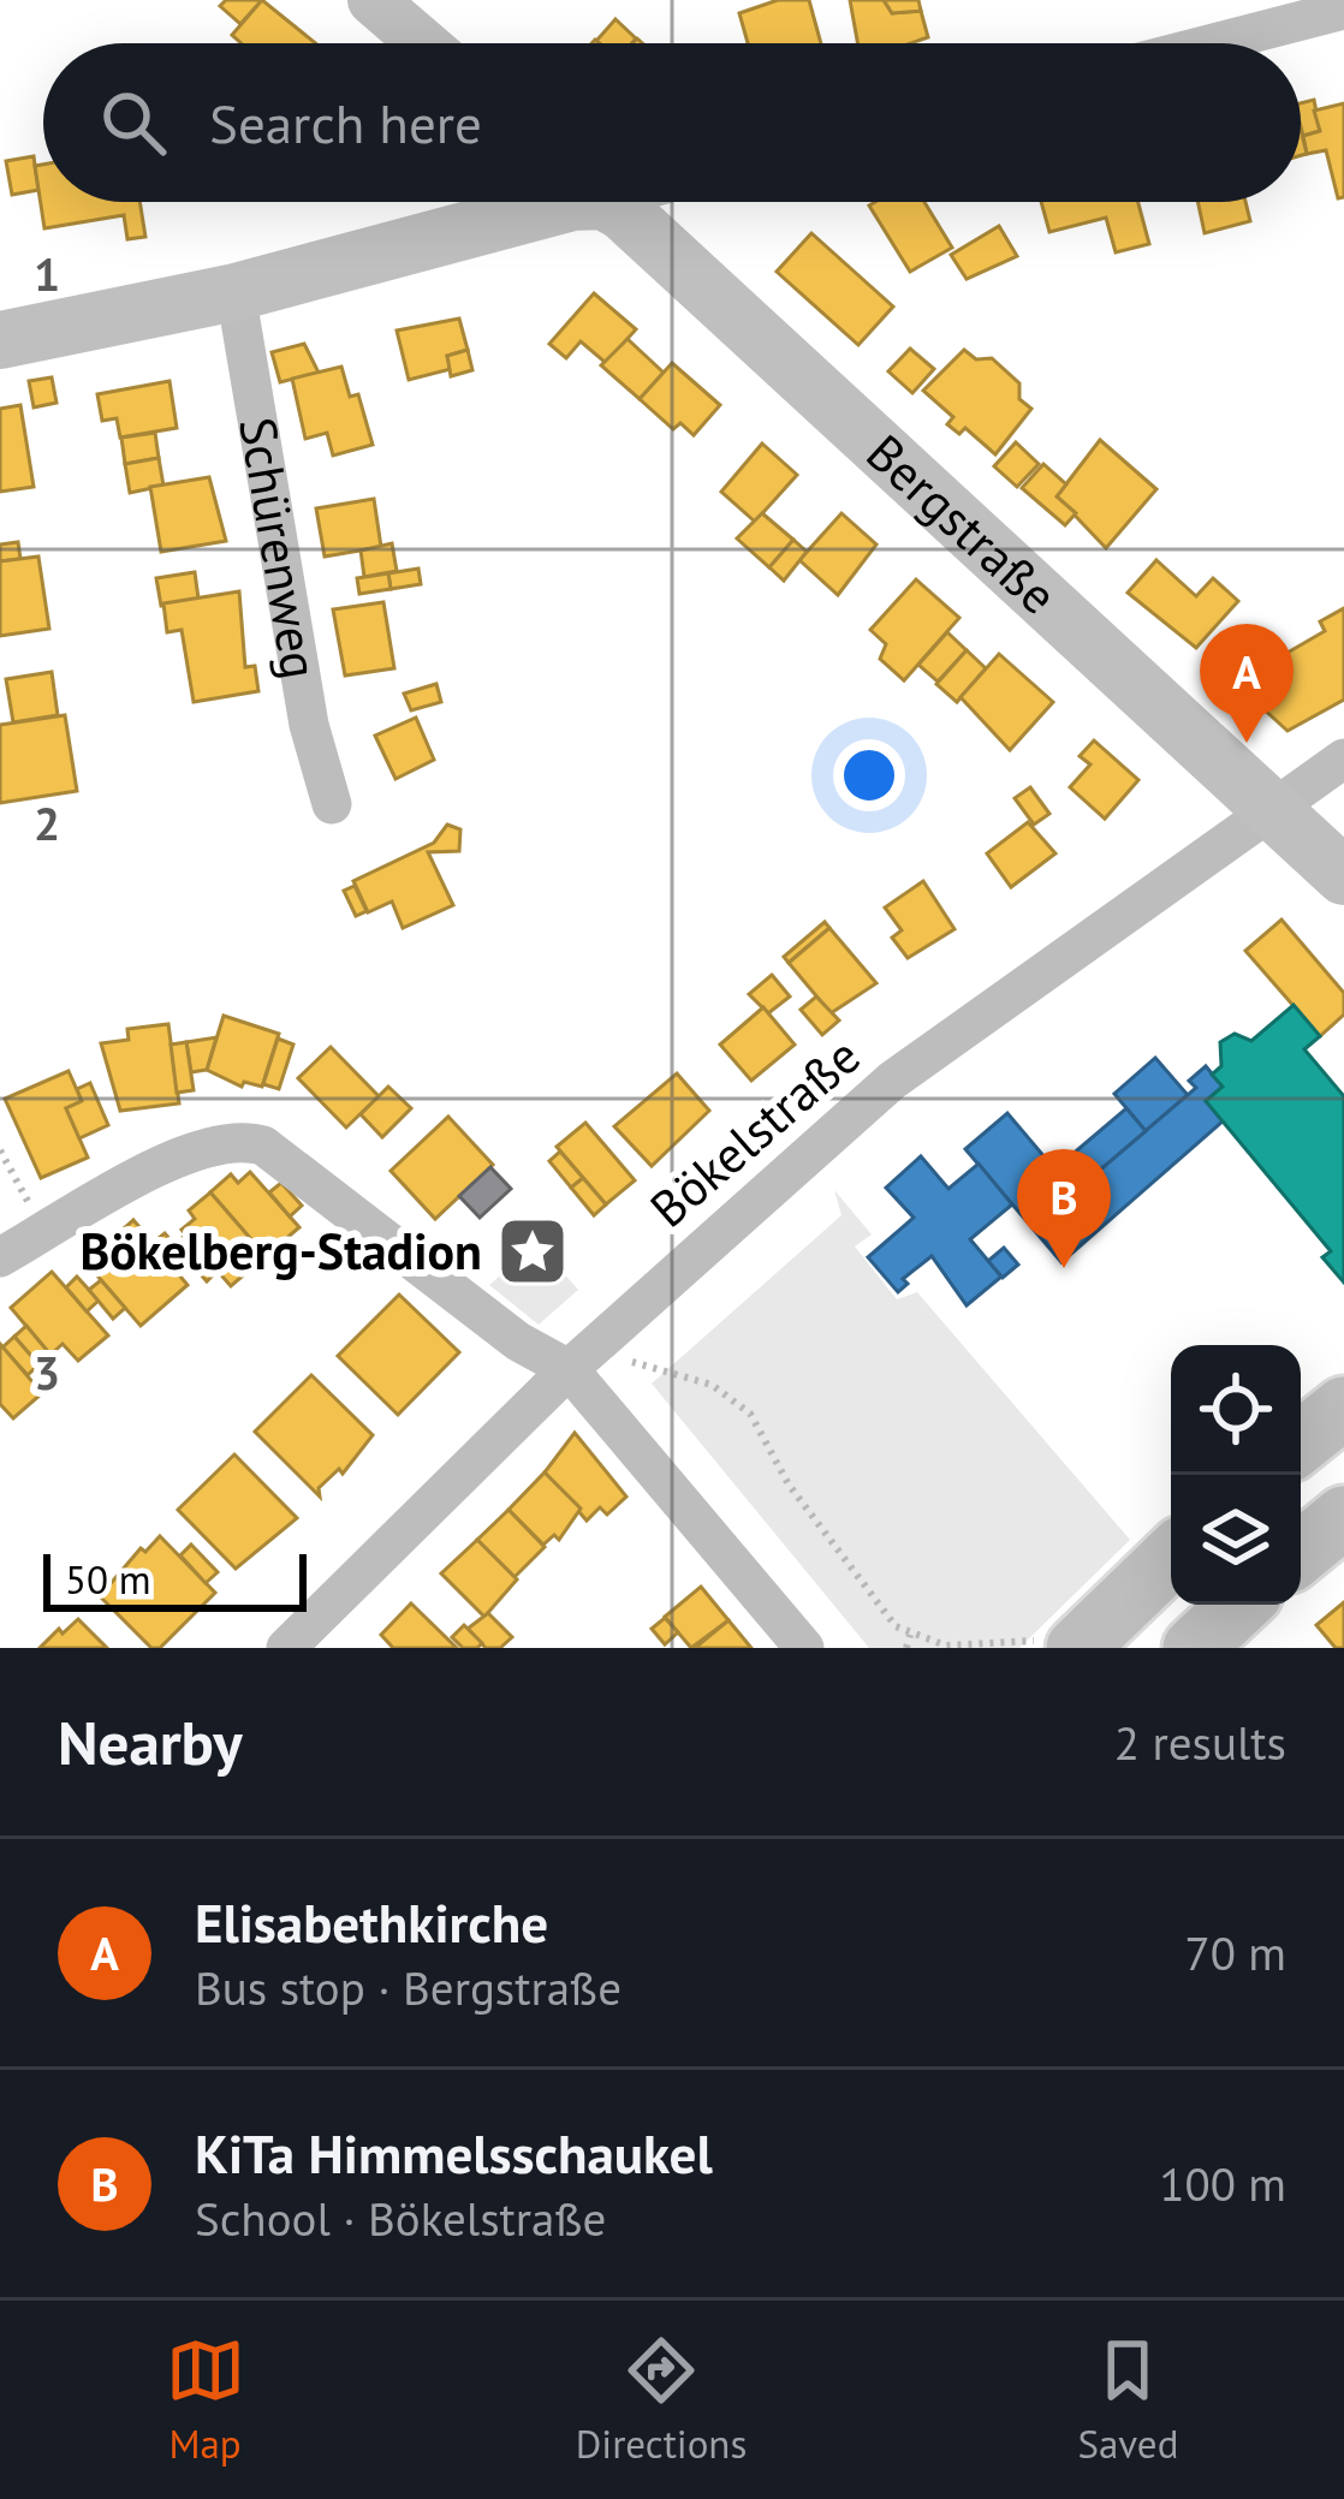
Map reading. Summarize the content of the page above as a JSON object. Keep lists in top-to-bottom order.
{
  "streets": {
    "main road": ["Bergstraße"],
    "street": ["Schürenweg", "Bökelstraße"]
  },
  "crossings": [
    ["Bergstraße", "Bökelstraße"]
  ],
  "places": {
    "place": ["Bökelberg-Stadion"]
  },
  "scale_bar": "50 m",
  "page": {
    "search": "Search here",
    "pins": ["A", "B"],
    "scale": "50 m",
    "heading": ["Nearby", "2 results"],
    "list": [
      {
        "mark": "A",
        "name": "Elisabethkirche",
        "note": "Bus stop · Bergstraße",
        "value": "70 m"
      },
      {
        "mark": "B",
        "name": "KiTa Himmelsschaukel",
        "note": "School · Bökelstraße",
        "value": "100 m"
      }
    ],
    "nav": ["Map", "Directions", "Saved"]
  },
  "grid": {
    "rows": ["1", "2", "3"]
  }
}
